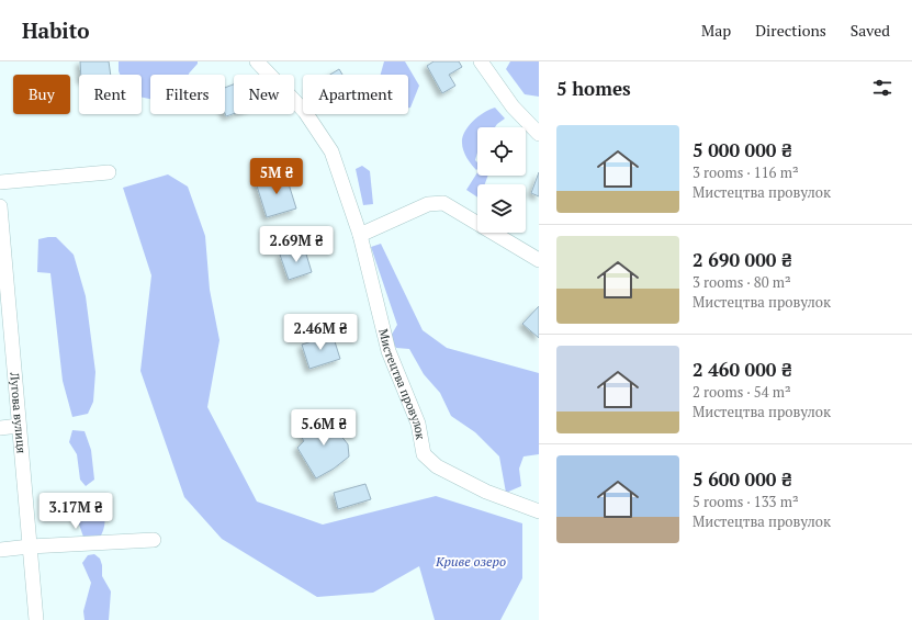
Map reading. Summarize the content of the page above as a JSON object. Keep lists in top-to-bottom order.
{
  "streets": {
    "street": ["Мистецтва провулок", "Лугова вулиця"]
  },
  "water": ["Криве озеро"],
  "page": {
    "header": "Habito",
    "nav": ["Map", "Directions", "Saved"],
    "heading": "5 homes",
    "chip": [
      "Buy",
      "Rent",
      "Filters",
      "New",
      "Apartment"
    ],
    "list": [
      {
        "name": "5 000 000 ₴",
        "note": "3 rooms · 116 m² · Мистецтва провулок"
      },
      {
        "name": "2 690 000 ₴",
        "note": "3 rooms · 80 m² · Мистецтва провулок"
      },
      {
        "name": "2 460 000 ₴",
        "note": "2 rooms · 54 m² · Мистецтва провулок"
      },
      {
        "name": "5 600 000 ₴",
        "note": "5 rooms · 133 m² · Мистецтва провулок"
      }
    ],
    "price": [
      "5M ₴",
      "2.69M ₴",
      "2.46M ₴",
      "5.6M ₴",
      "3.17M ₴"
    ]
  }
}
